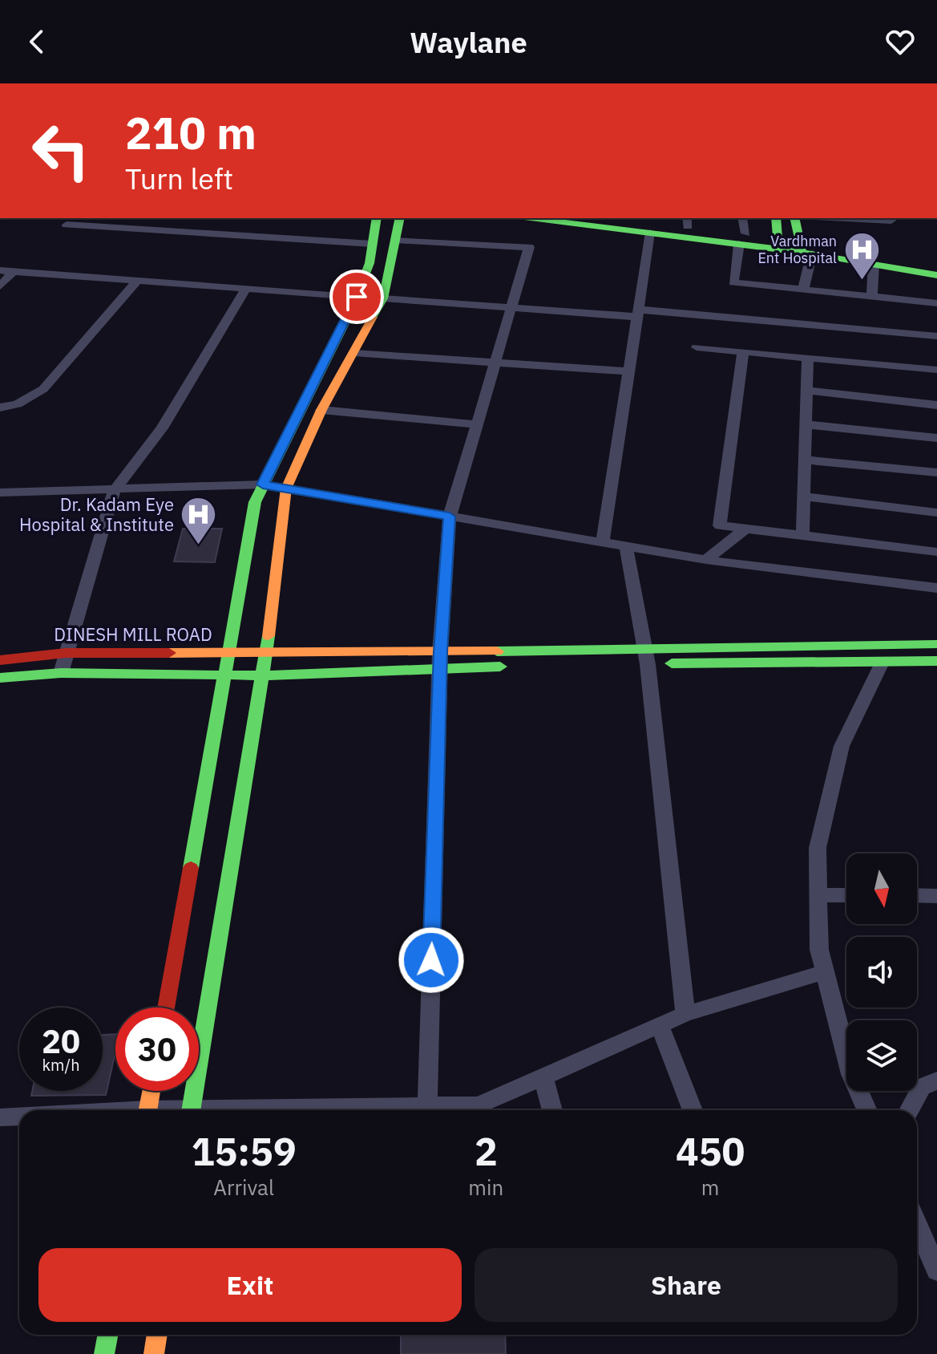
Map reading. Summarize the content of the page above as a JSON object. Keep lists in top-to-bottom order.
{
  "streets": {
    "main road": ["DINESH MILL ROAD"]
  },
  "places": {
    "hospital": ["Vardhman Ent Hospital", "Dr. Kadam Eye Hospital & Institute"]
  },
  "north": "bottom",
  "page": {
    "header": "Waylane",
    "turn": ["210 m", "Turn left"],
    "speed": "20 km/h",
    "limit": "30",
    "eta": [
      "15:59",
      "Arrival",
      "2",
      "min",
      "450",
      "m"
    ],
    "buttons": ["Exit", "Share"]
  }
}
